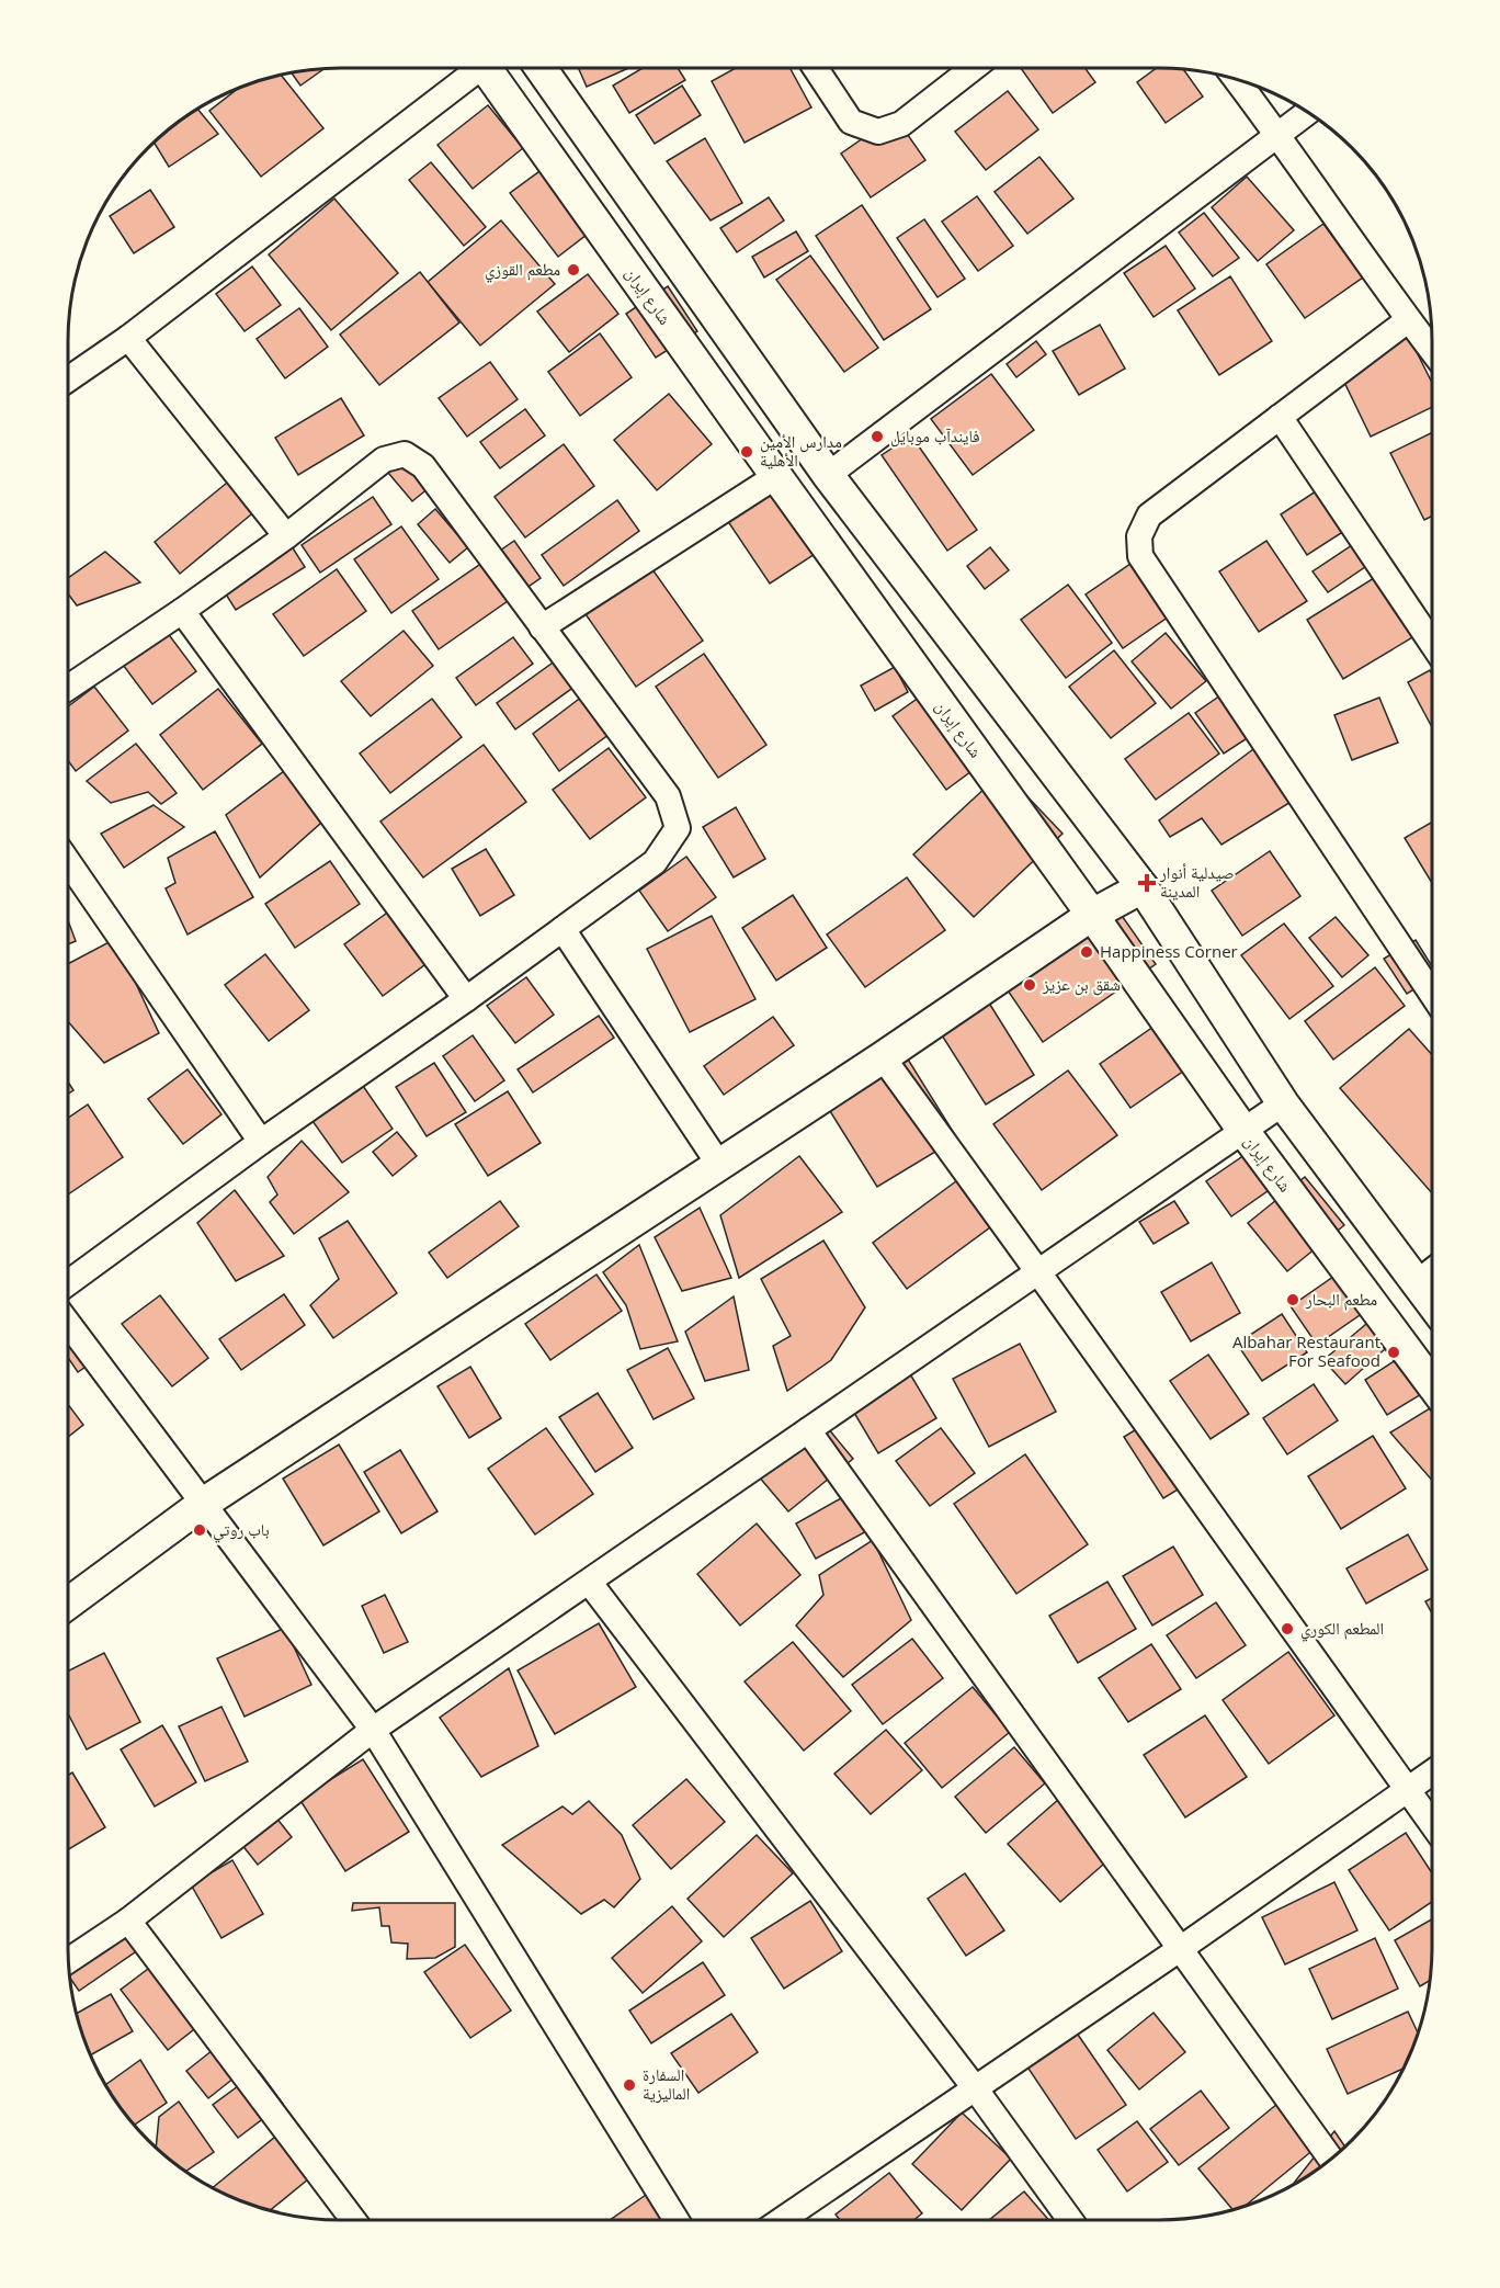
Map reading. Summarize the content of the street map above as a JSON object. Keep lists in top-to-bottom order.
{
  "streets": {
    "street": ["شارع إيران"]
  },
  "places": {
    "other": [
      "مطعم القوزي",
      "فايندآب موبايل",
      "مدارس الأمين الأهلية",
      "Happiness Corner",
      "شقق بن عزيز",
      "مطعم البحار",
      "Albahar Restaurant For Seafood",
      "باب روتي",
      "المطعم الكوري",
      "السفارة الماليزية"
    ],
    "health": ["صيدلية أنوار المدينة"]
  }
}
